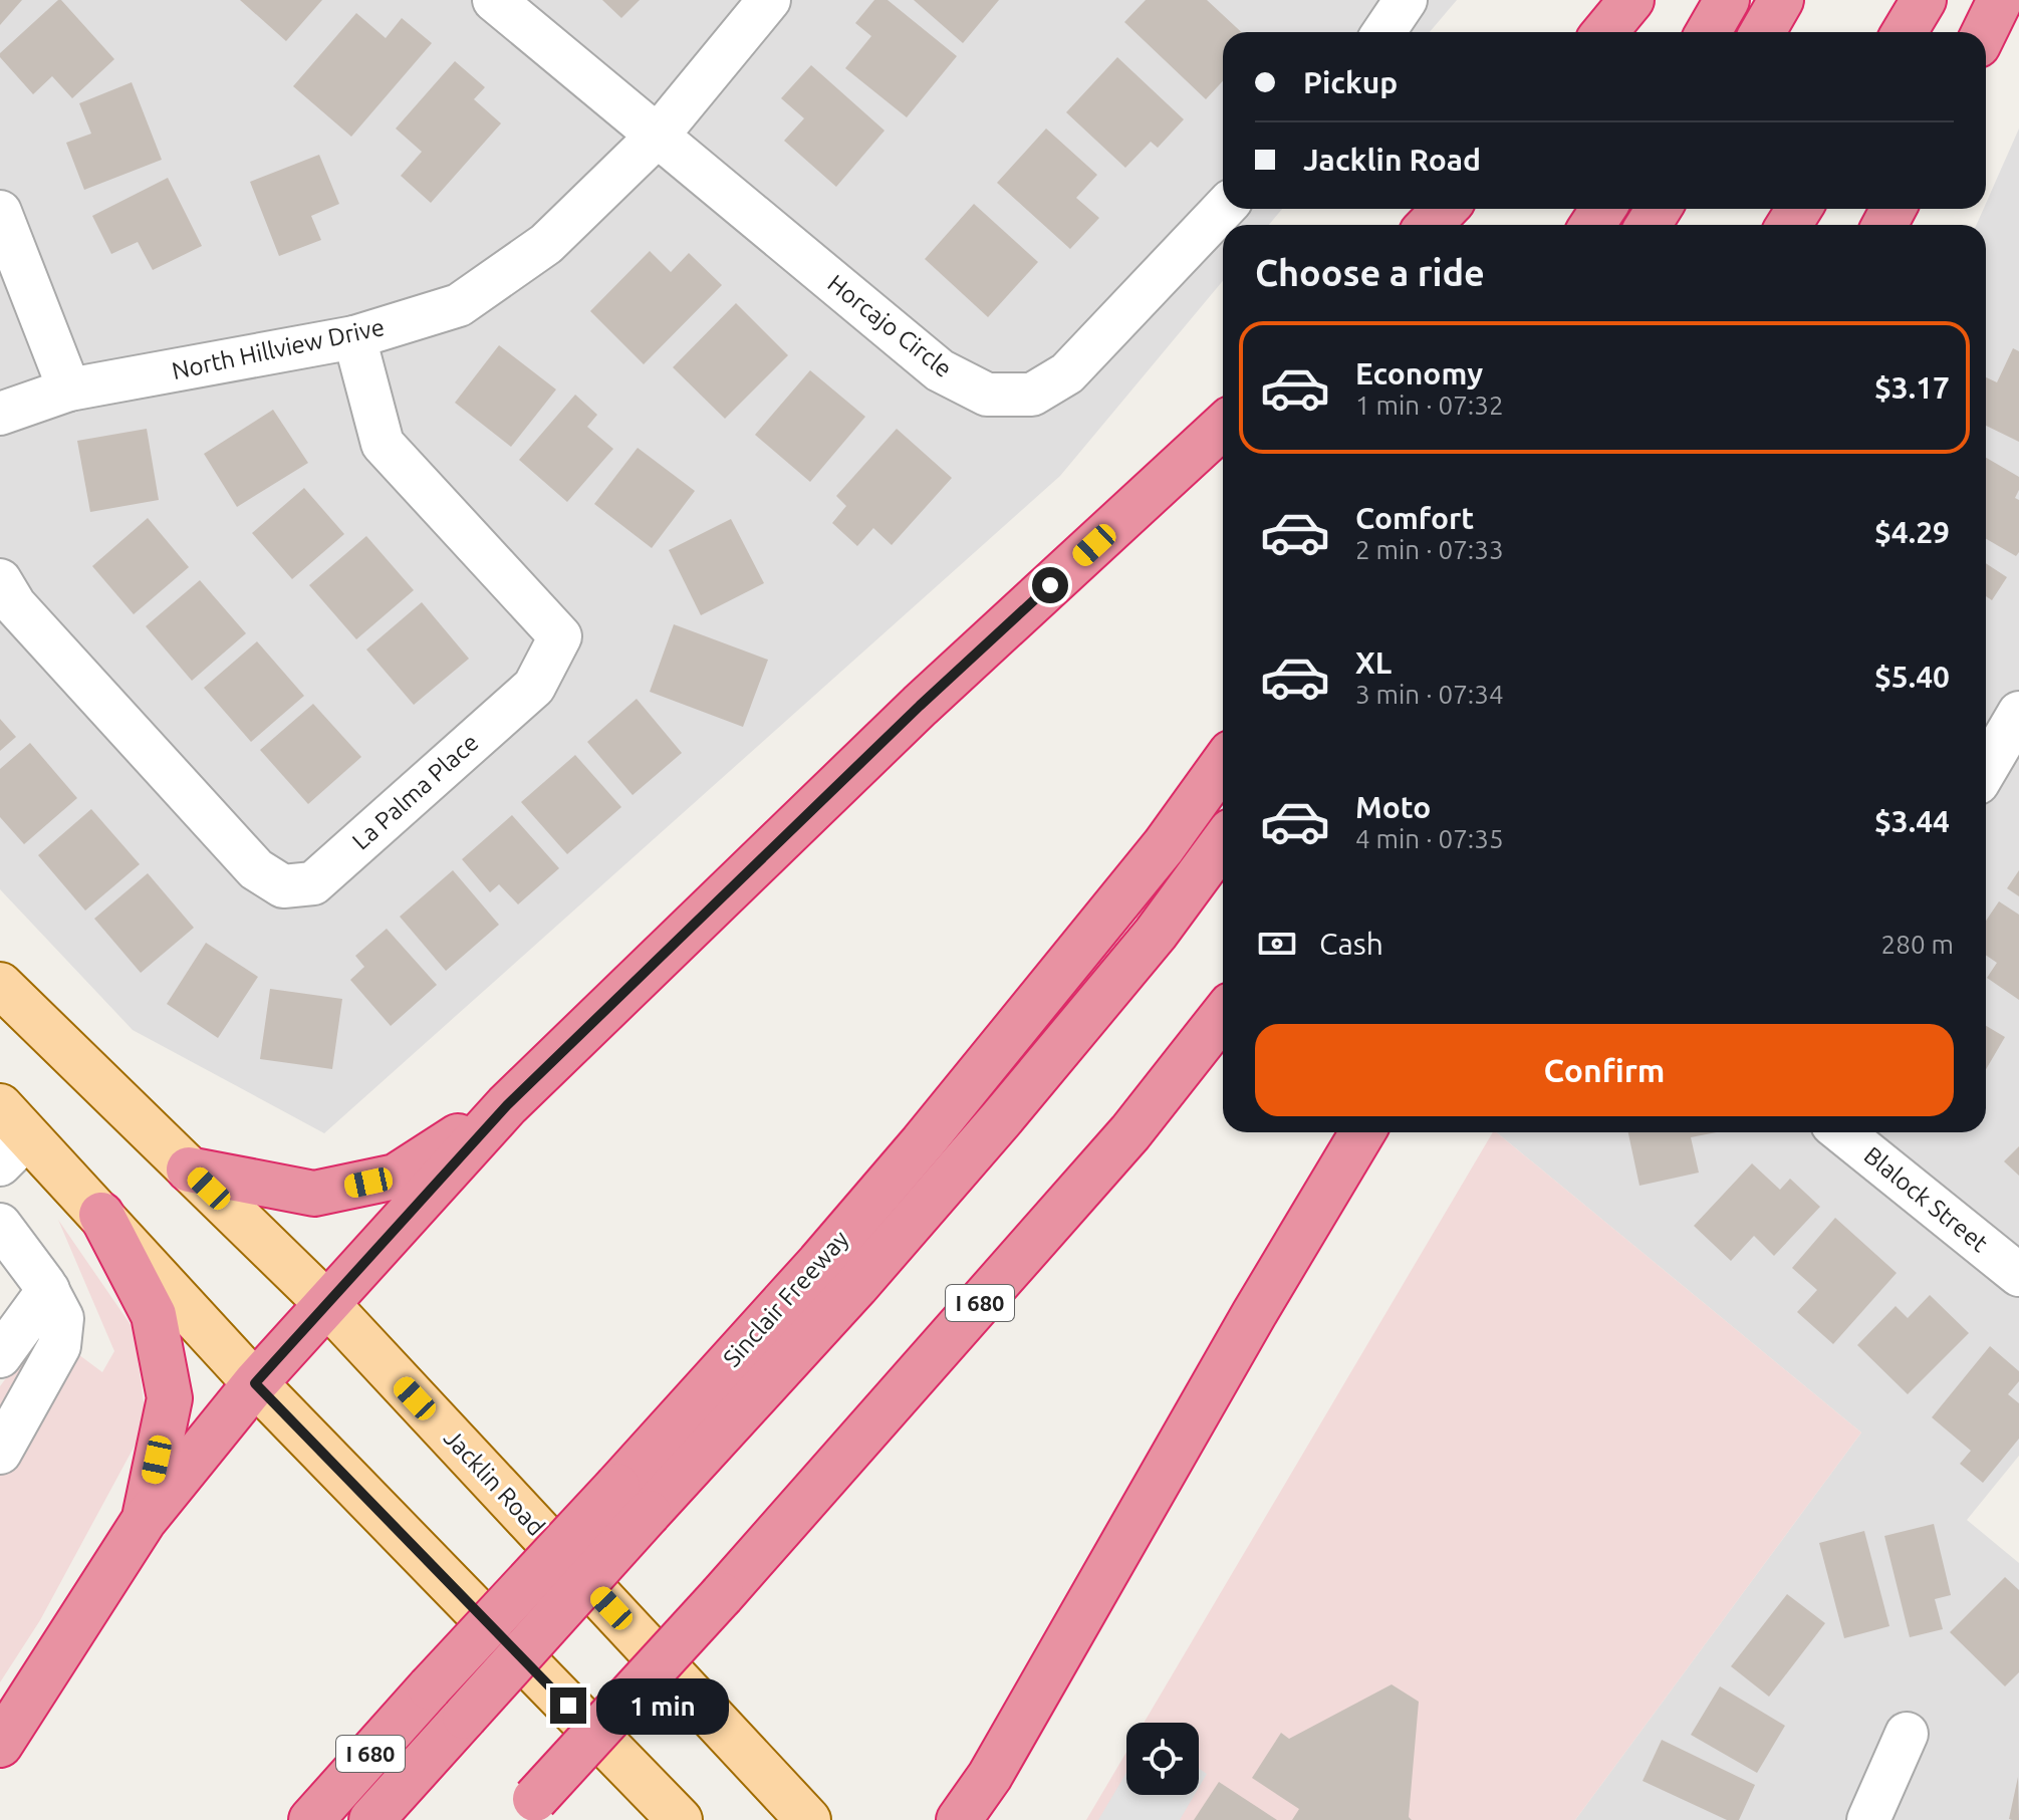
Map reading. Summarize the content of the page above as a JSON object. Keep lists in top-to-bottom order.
{
  "streets": {
    "highway": ["Sinclair Freeway", "I 680"],
    "main road": ["Jacklin Road"],
    "street": [
      "Horcajo Circle",
      "North Hillview Drive",
      "La Palma Place",
      "Blalock Street"
    ]
  },
  "crossings": [
    ["Horcajo Circle", "North Hillview Drive"],
    ["North Hillview Drive", "La Palma Place"],
    ["Sinclair Freeway", "I 680"]
  ],
  "page": {
    "banner": ["Pickup", "Jacklin Road"],
    "heading": "Choose a ride",
    "list": [
      {
        "name": "Economy",
        "note": "1 min · 07:32",
        "value": "$3.17"
      },
      {
        "name": "Comfort",
        "note": "2 min · 07:33",
        "value": "$4.29"
      },
      {
        "name": "XL",
        "note": "3 min · 07:34",
        "value": "$5.40"
      },
      {
        "name": "Moto",
        "note": "4 min · 07:35",
        "value": "$3.44"
      }
    ],
    "pay": ["Cash", "280 m"],
    "buttons": "Confirm",
    "bubble": "1 min"
  }
}
